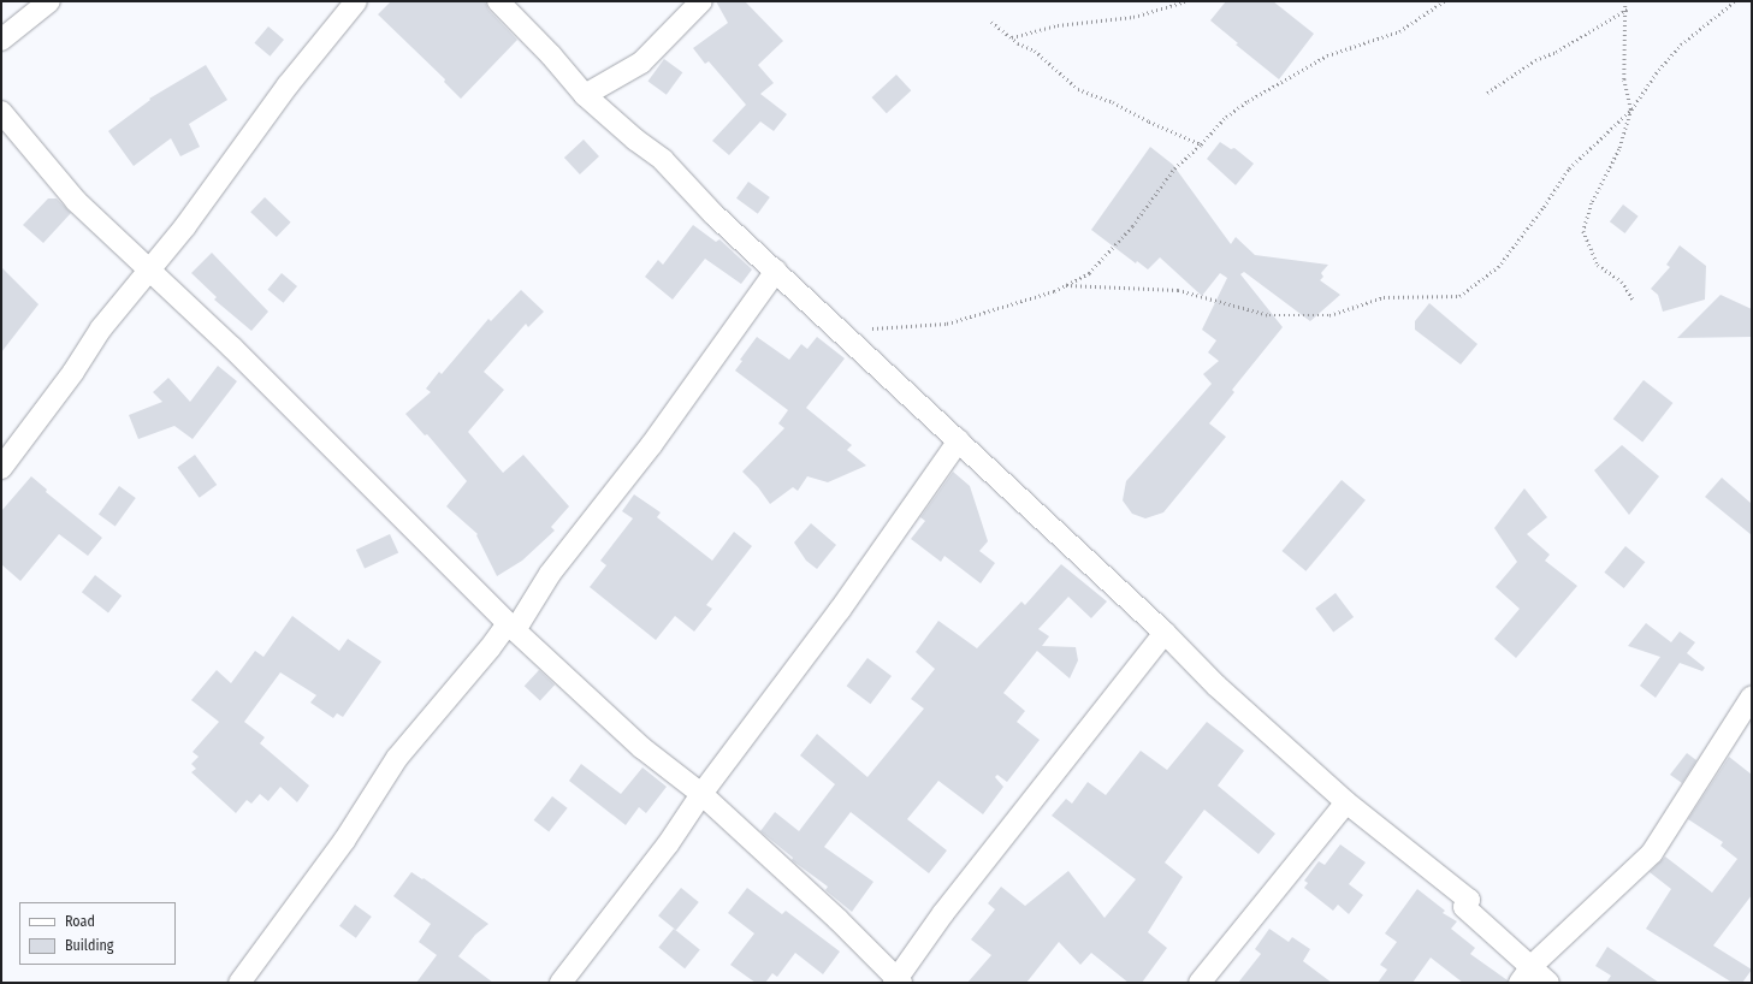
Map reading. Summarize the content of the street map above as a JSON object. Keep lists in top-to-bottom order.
{
  "legend": ["Road", "Building"]
}
